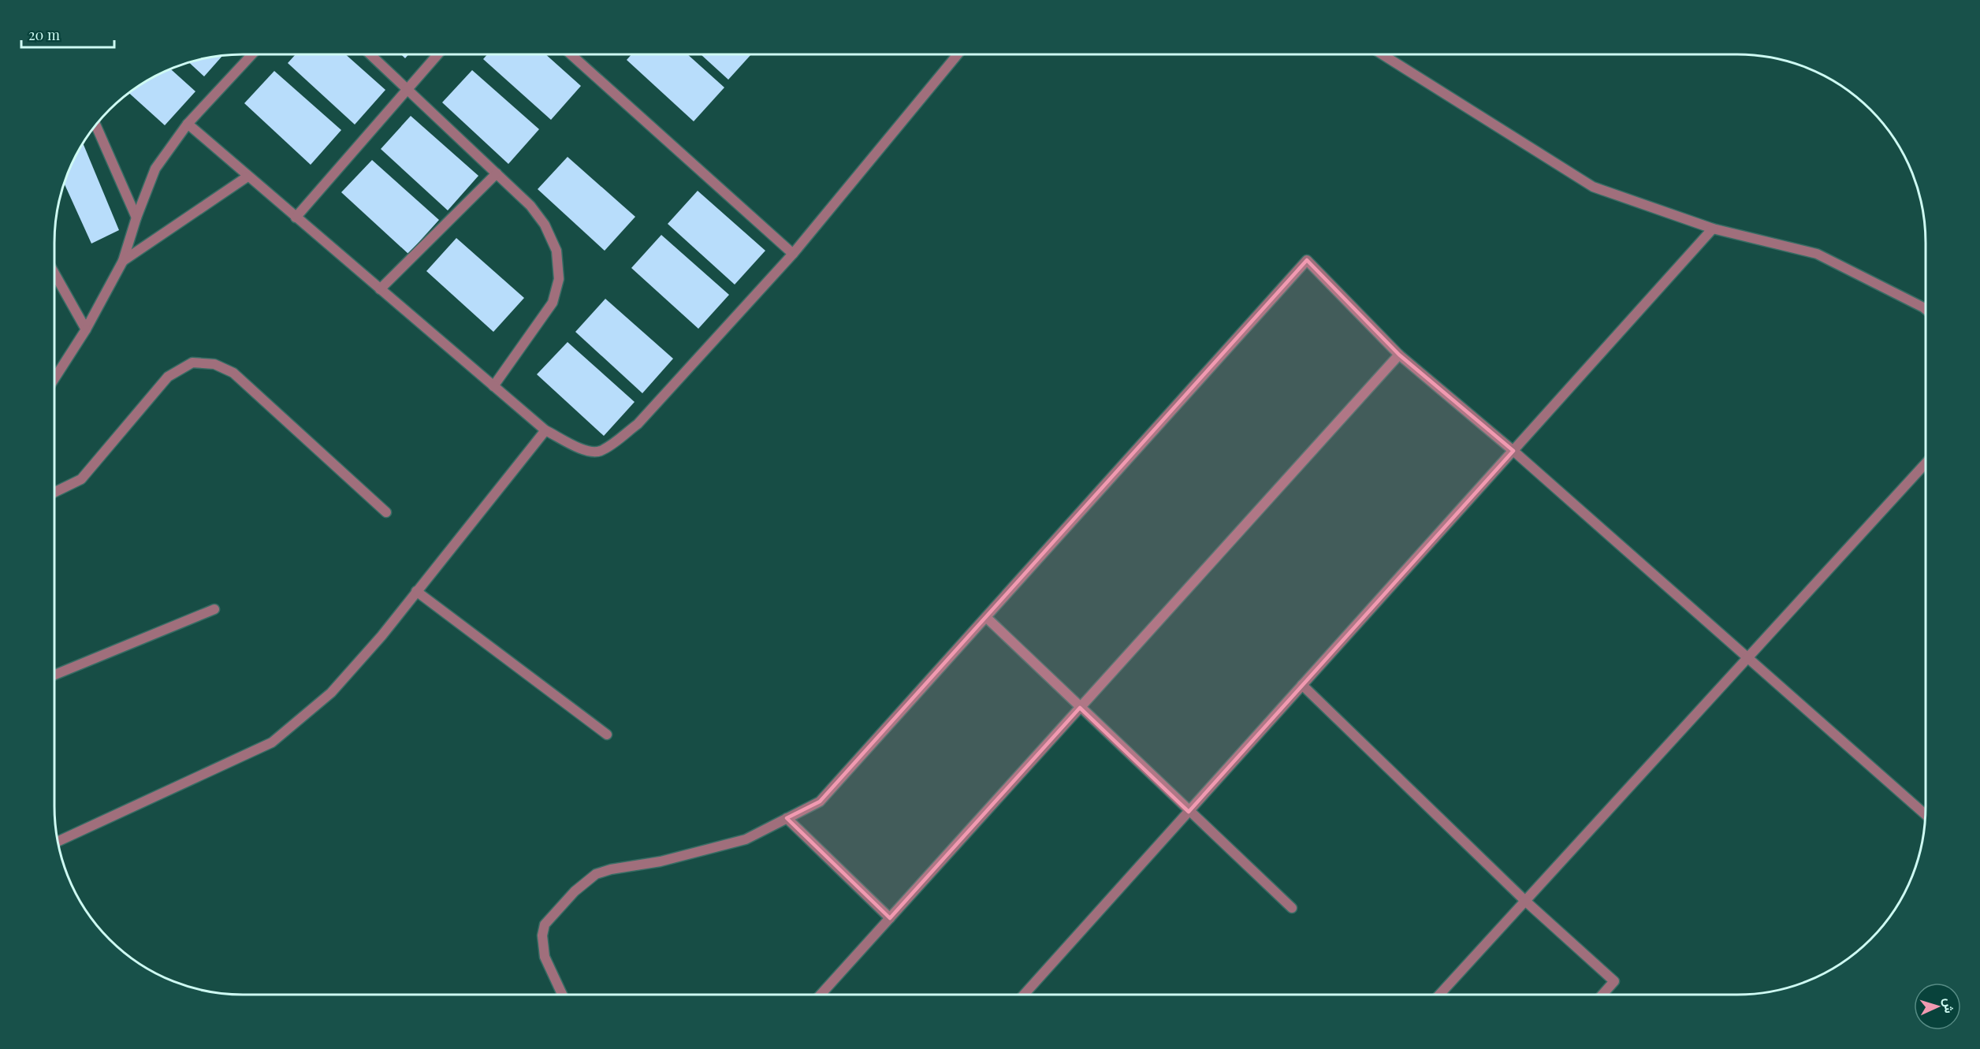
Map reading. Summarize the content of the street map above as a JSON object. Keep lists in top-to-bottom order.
{
  "scale_bar": "20 m",
  "north": "right"
}
